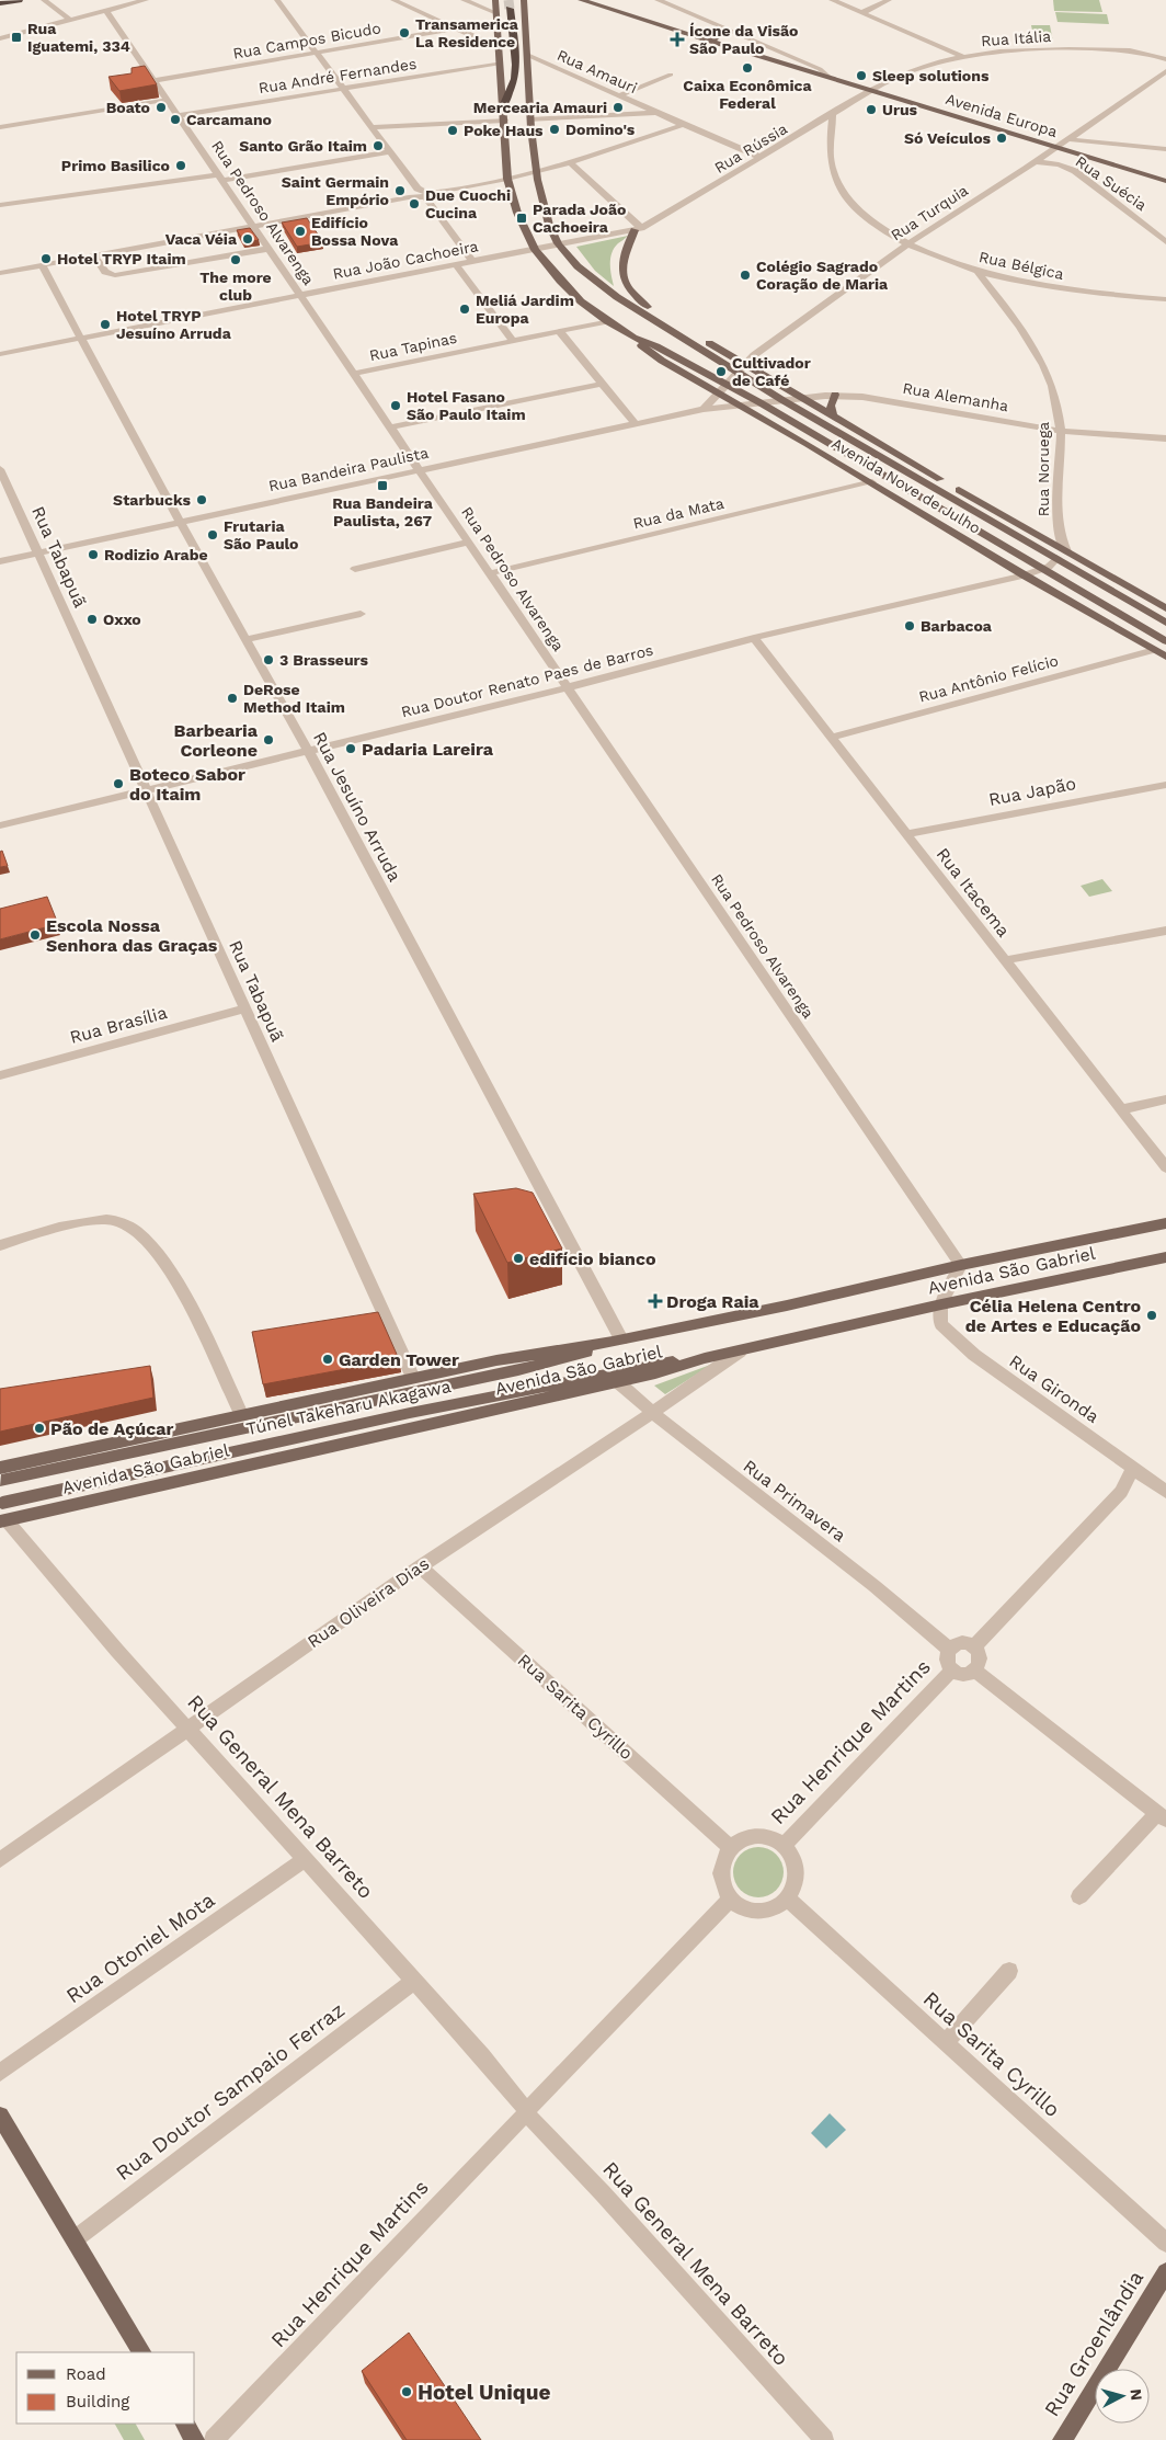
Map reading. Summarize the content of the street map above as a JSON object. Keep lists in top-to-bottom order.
{
  "streets": {
    "main road": [
      "Avenida Europa",
      "Avenida Nove de Julho",
      "Avenida São Gabriel",
      "Túnel Takeharu Akagawa",
      "Rua Groenlândia"
    ],
    "street": [
      "Rua Itália",
      "Rua Campos Bicudo",
      "Rua Amauri",
      "Rua André Fernandes",
      "Rua Rússia",
      "Rua Suécia",
      "Rua Pedroso Alvarenga",
      "Rua Turquia",
      "Rua João Cachoeira",
      "Rua Bélgica",
      "Rua Tapinas",
      "Rua Alemanha",
      "Rua Bandeira Paulista",
      "Rua Noruega",
      "Rua da Mata",
      "Rua Tabapuã",
      "Rua Antônio Felício",
      "Rua Doutor Renato Paes de Barros",
      "Rua Japão",
      "Rua Jesuíno Arruda",
      "Rua Itacema",
      "Rua Brasília",
      "Rua Gironda",
      "Rua Primavera",
      "Rua Oliveira Dias",
      "Rua Sarita Cyrillo",
      "Rua Henrique Martins",
      "Rua General Mena Barreto",
      "Rua Otoniel Mota",
      "Rua Doutor Sampaio Ferraz"
    ]
  },
  "crossings": [
    ["Rua Itália", "Avenida Europa"],
    ["Rua Itália", "Rua Rússia"],
    ["Rua Campos Bicudo", "Rua Pedroso Alvarenga"],
    ["Rua Campos Bicudo", "Avenida Nove de Julho"],
    ["Rua Amauri", "Rua Rússia"],
    ["Rua Amauri", "Avenida Nove de Julho"],
    ["Rua André Fernandes", "Rua Pedroso Alvarenga"],
    ["Rua André Fernandes", "Avenida Nove de Julho"],
    ["Avenida Europa", "Rua Rússia"],
    ["Avenida Europa", "Rua Turquia"],
    ["Rua Rússia", "Rua João Cachoeira"],
    ["Rua Rússia", "Rua Bélgica"],
    ["Rua Rússia", "Avenida Nove de Julho"],
    ["Rua Suécia", "Rua Turquia"],
    ["Rua Pedroso Alvarenga", "Rua João Cachoeira"],
    ["Rua Pedroso Alvarenga", "Rua Tapinas"],
    ["Rua Pedroso Alvarenga", "Rua Bandeira Paulista"],
    ["Rua Pedroso Alvarenga", "Rua da Mata"],
    ["Rua Pedroso Alvarenga", "Rua Doutor Renato Paes de Barros"],
    ["Rua Pedroso Alvarenga", "Avenida São Gabriel"],
    ["Rua Turquia", "Rua Bélgica"],
    ["Rua Turquia", "Avenida Nove de Julho"],
    ["Rua João Cachoeira", "Avenida Nove de Julho"],
    ["Rua João Cachoeira", "Rua Jesuíno Arruda"],
    ["Rua Bélgica", "Rua Noruega"],
    ["Rua Tapinas", "Avenida Nove de Julho"],
    ["Rua Alemanha", "Rua Bandeira Paulista"],
    ["Rua Alemanha", "Rua Noruega"],
    ["Rua Alemanha", "Avenida Nove de Julho"],
    ["Rua Bandeira Paulista", "Avenida Nove de Julho"],
    ["Rua Bandeira Paulista", "Rua Tabapuã"],
    ["Rua Bandeira Paulista", "Rua Jesuíno Arruda"],
    ["Rua Noruega", "Avenida Nove de Julho"],
    ["Avenida Nove de Julho", "Rua da Mata"],
    ["Avenida Nove de Julho", "Rua Antônio Felício"],
    ["Avenida Nove de Julho", "Rua Doutor Renato Paes de Barros"],
    ["Rua Tabapuã", "Rua Doutor Renato Paes de Barros"],
    ["Rua Tabapuã", "Rua Brasília"],
    ["Rua Tabapuã", "Avenida São Gabriel"],
    ["Rua Antônio Felício", "Rua Itacema"],
    ["Rua Doutor Renato Paes de Barros", "Rua Jesuíno Arruda"],
    ["Rua Doutor Renato Paes de Barros", "Rua Itacema"],
    ["Rua Japão", "Rua Itacema"],
    ["Rua Jesuíno Arruda", "Avenida São Gabriel"],
    ["Rua Jesuíno Arruda", "Túnel Takeharu Akagawa"],
    ["Avenida São Gabriel", "Rua Gironda"],
    ["Avenida São Gabriel", "Túnel Takeharu Akagawa"],
    ["Avenida São Gabriel", "Rua Primavera"],
    ["Avenida São Gabriel", "Rua Oliveira Dias"],
    ["Avenida São Gabriel", "Rua General Mena Barreto"],
    ["Túnel Takeharu Akagawa", "Rua General Mena Barreto"],
    ["Rua Primavera", "Rua Oliveira Dias"],
    ["Rua Primavera", "Rua Henrique Martins"],
    ["Rua Oliveira Dias", "Rua Sarita Cyrillo"],
    ["Rua Oliveira Dias", "Rua General Mena Barreto"],
    ["Rua Sarita Cyrillo", "Rua Henrique Martins"],
    ["Rua Henrique Martins", "Rua General Mena Barreto"],
    ["Rua General Mena Barreto", "Rua Otoniel Mota"],
    ["Rua General Mena Barreto", "Rua Doutor Sampaio Ferraz"]
  ],
  "places": {
    "other": [
      "Transamerica La Residence",
      "Caixa Econômica Federal",
      "Sleep solutions",
      "Boato",
      "Mercearia Amauri",
      "Urus",
      "Carcamano",
      "Domino's",
      "Poke Haus",
      "Só Veículos",
      "Santo Grão Itaim",
      "Primo Basilico",
      "Saint Germain Empório",
      "Due Cuochi Cucina",
      "Edifício Bossa Nova",
      "Vaca Véia",
      "Hotel TRYP Itaim",
      "The more club",
      "Colégio Sagrado Coração de Maria",
      "Meliá Jardim Europa",
      "Hotel TRYP Jesuíno Arruda",
      "Cultivador de Café",
      "Hotel Fasano São Paulo Itaim",
      "Starbucks",
      "Frutaria São Paulo",
      "Rodizio Arabe",
      "Oxxo",
      "Barbacoa",
      "3 Brasseurs",
      "DeRose Method Itaim",
      "Barbearia Corleone",
      "Padaria Lareira",
      "Boteco Sabor do Itaim",
      "Escola Nossa Senhora das Graças",
      "edifício bianco",
      "Célia Helena Centro de Artes e Educação",
      "Garden Tower",
      "Pão de Açúcar",
      "Hotel Unique"
    ],
    "transit": ["Rua Iguatemi, 334", "Parada João Cachoeira", "Rua Bandeira Paulista, 267"],
    "health": ["Ícone da Visão São Paulo", "Droga Raia"]
  },
  "legend": ["Road", "Building"],
  "north": "right"
}
